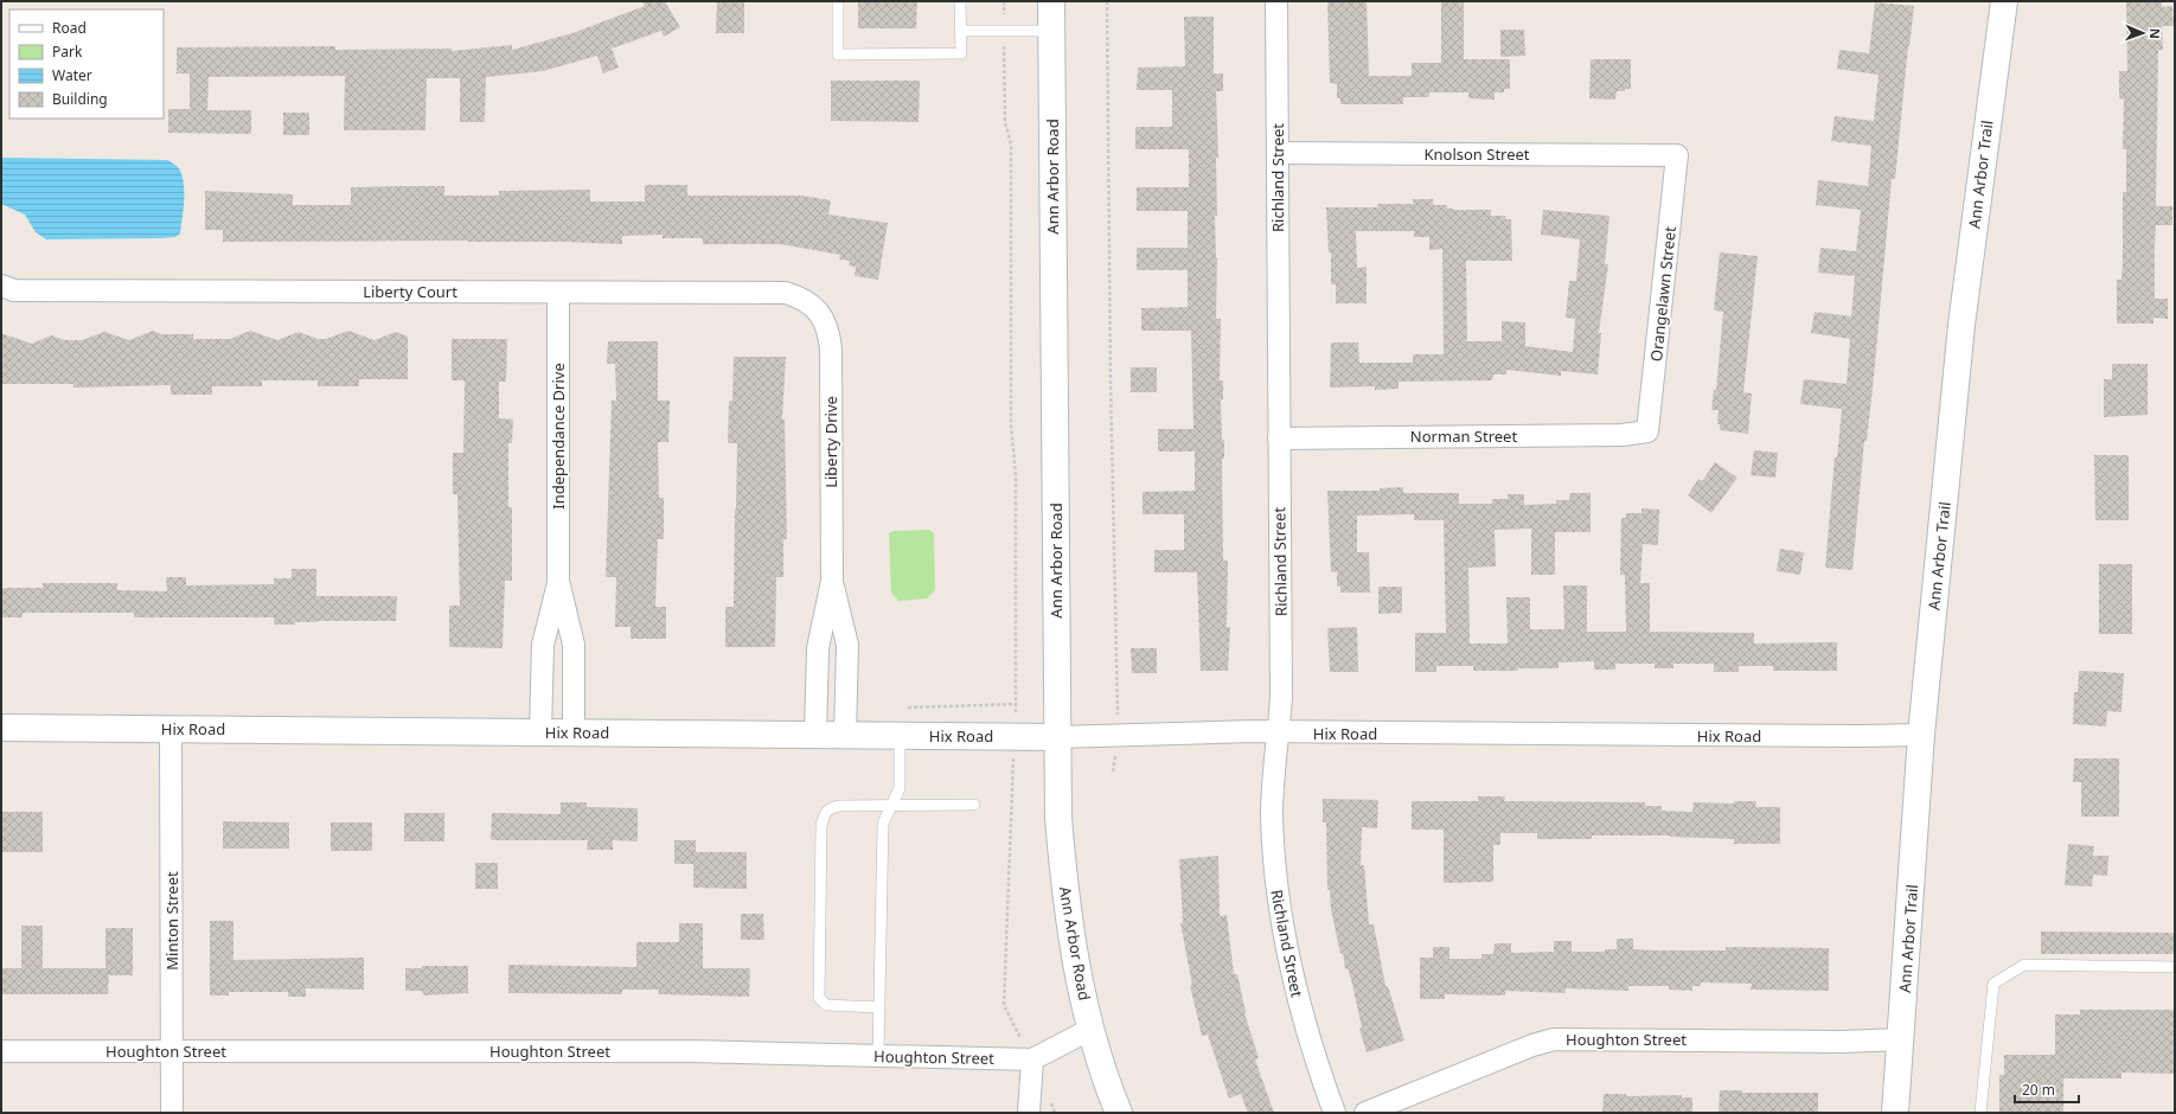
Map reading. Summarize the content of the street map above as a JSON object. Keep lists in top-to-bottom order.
{
  "streets": {
    "street": [
      "Knolson Street",
      "Ann Arbor Trail",
      "Ann Arbor Road",
      "Richland Street",
      "Liberty Court",
      "Orangelawn Street",
      "Independance Drive",
      "Norman Street",
      "Liberty Drive",
      "Hix Road",
      "Minton Street",
      "Houghton Street"
    ]
  },
  "crossings": [
    ["Knolson Street", "Richland Street"],
    ["Knolson Street", "Orangelawn Street"],
    ["Ann Arbor Trail", "Hix Road"],
    ["Ann Arbor Trail", "Houghton Street"],
    ["Ann Arbor Road", "Hix Road"],
    ["Ann Arbor Road", "Houghton Street"],
    ["Richland Street", "Norman Street"],
    ["Richland Street", "Hix Road"],
    ["Liberty Court", "Independance Drive"],
    ["Liberty Court", "Liberty Drive"],
    ["Orangelawn Street", "Norman Street"],
    ["Hix Road", "Minton Street"],
    ["Minton Street", "Houghton Street"]
  ],
  "legend": [
    "Road",
    "Park",
    "Water",
    "Building"
  ],
  "scale_bar": "20 m",
  "north": "right"
}
